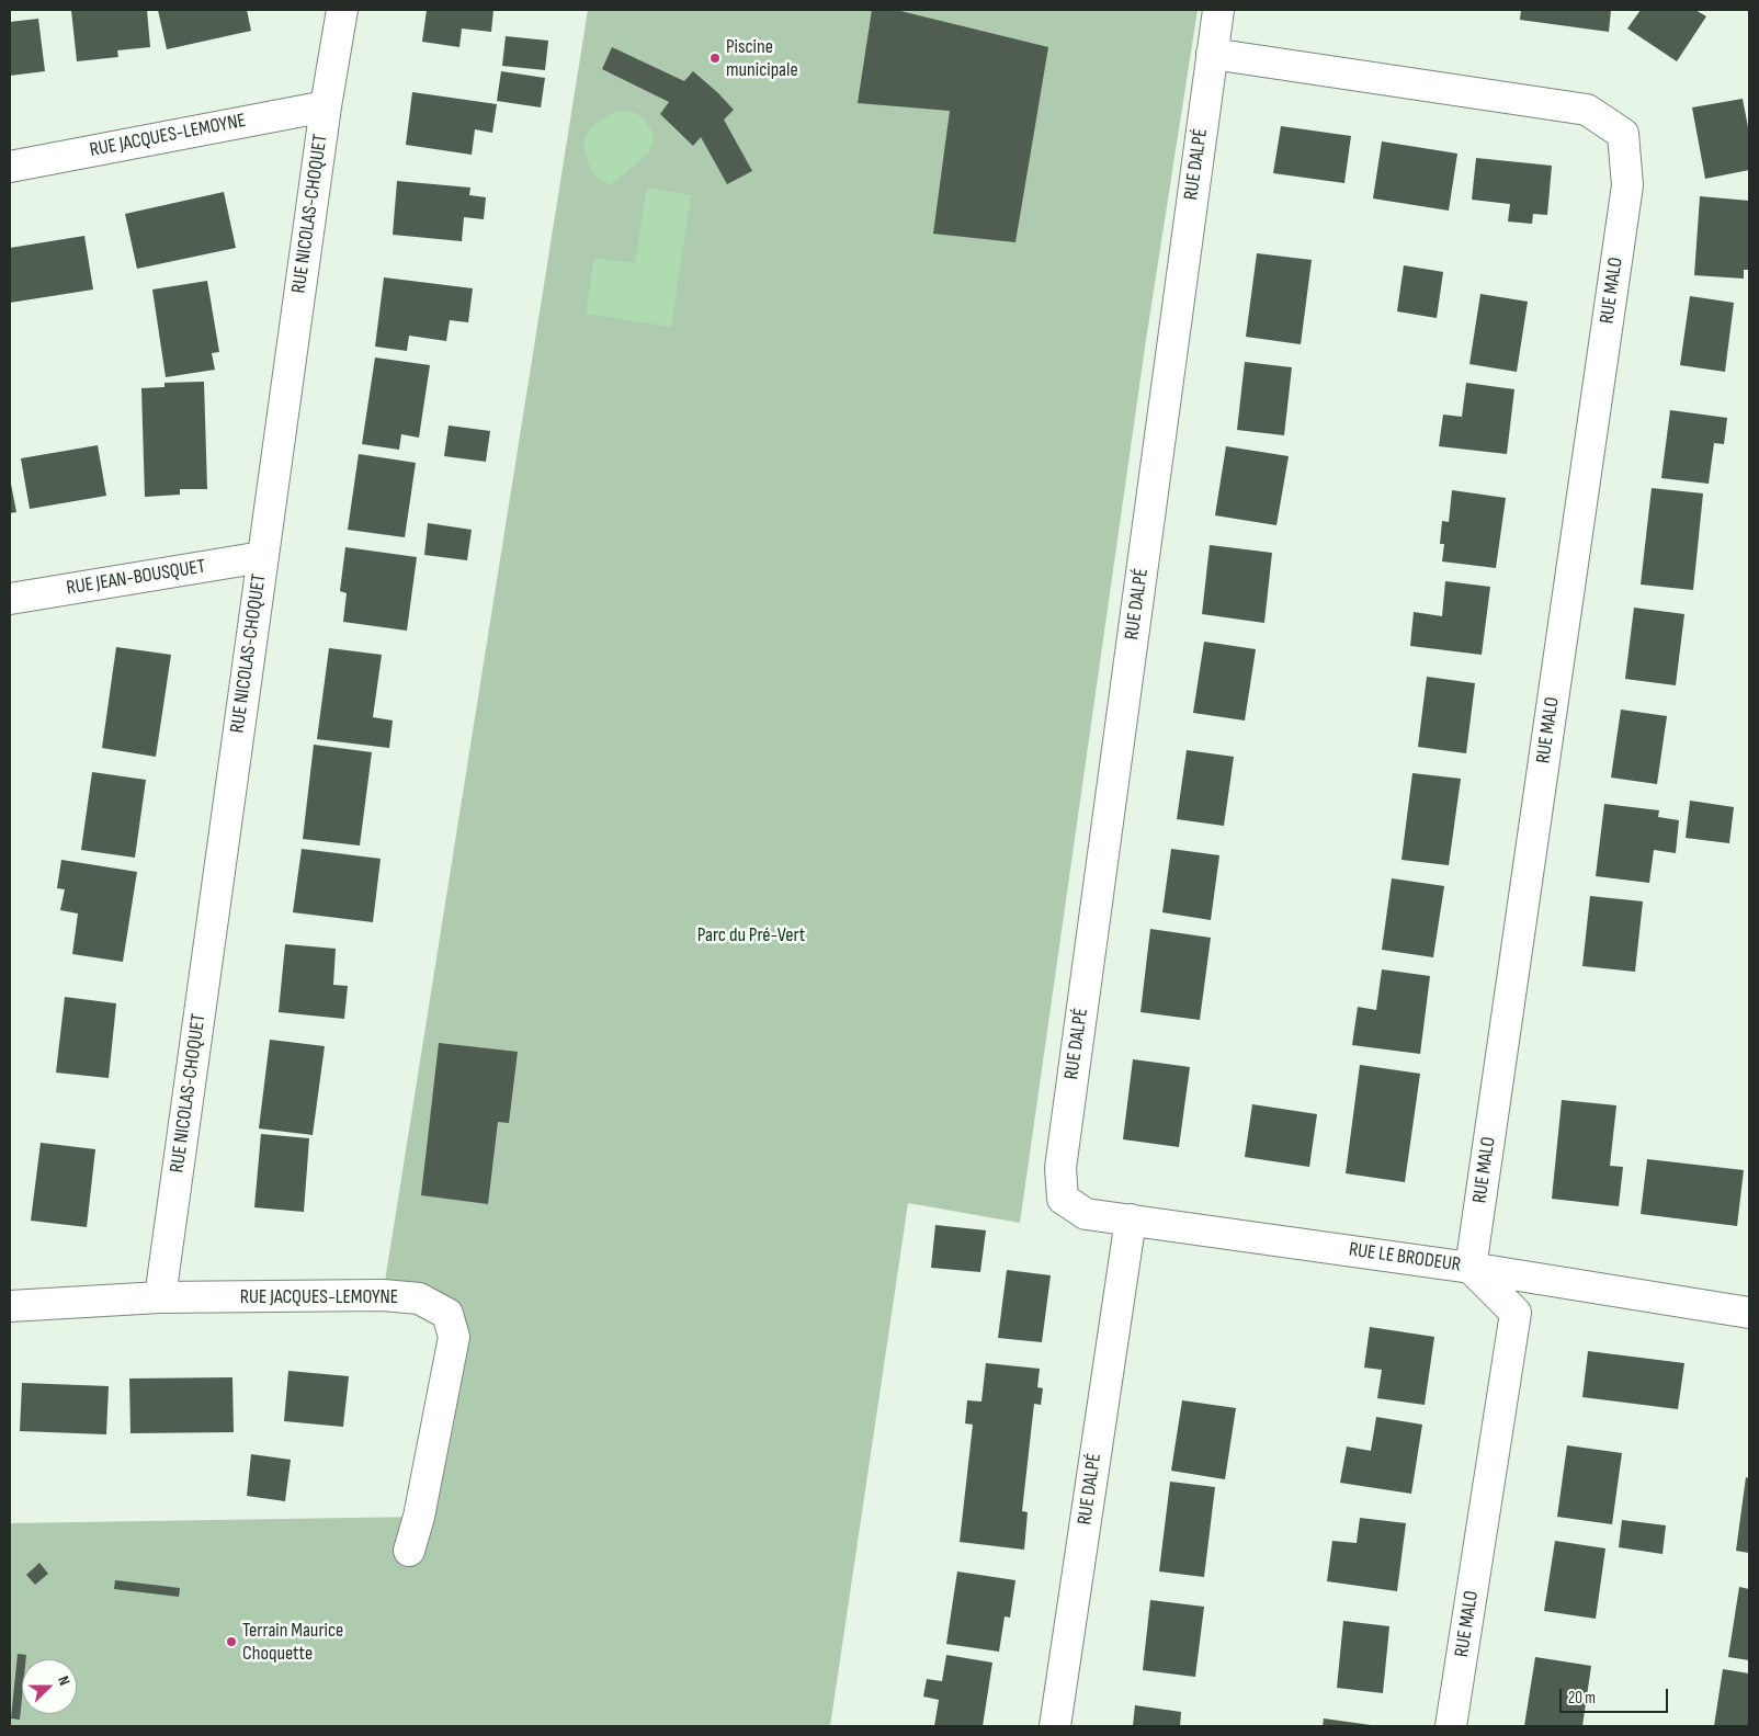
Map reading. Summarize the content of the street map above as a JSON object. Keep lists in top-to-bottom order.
{
  "streets": {
    "street": [
      "RUE JACQUES-LEMOYNE",
      "RUE DALPÉ",
      "RUE NICOLAS-CHOQUET",
      "RUE MALO",
      "RUE JEAN-BOUSQUET",
      "RUE LE BRODEUR"
    ]
  },
  "crossings": [
    ["RUE JACQUES-LEMOYNE", "RUE NICOLAS-CHOQUET"],
    ["RUE DALPÉ", "RUE MALO"],
    ["RUE DALPÉ", "RUE LE BRODEUR"],
    ["RUE NICOLAS-CHOQUET", "RUE JEAN-BOUSQUET"],
    ["RUE MALO", "RUE LE BRODEUR"]
  ],
  "parks": ["Parc du Pré-Vert"],
  "places": ["Piscine municipale", "Terrain Maurice Choquette"],
  "scale_bar": "20 m",
  "north": "right"
}
